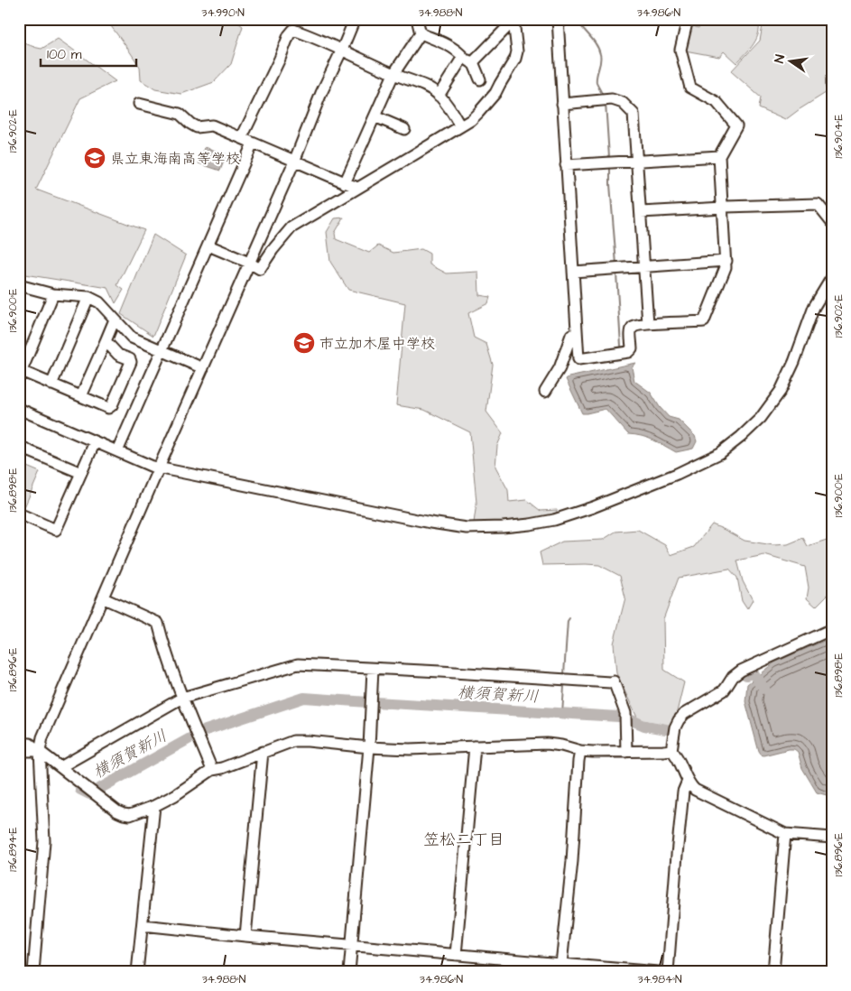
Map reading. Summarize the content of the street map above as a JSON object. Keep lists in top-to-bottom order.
{
  "districts": ["笠松二丁目"],
  "water": ["横須賀新川"],
  "places": {
    "school or university": ["県立東海南高等学校", "市立加木屋中学校"]
  },
  "scale_bar": "100 m",
  "north": "left",
  "coordinates": [
    "34.990°N",
    "34.988°N",
    "34.986°N",
    "136.902°E",
    "136.904°E",
    "136.900°E",
    "136.898°E",
    "136.896°E",
    "136.894°E",
    "34.984°N"
  ]
}
